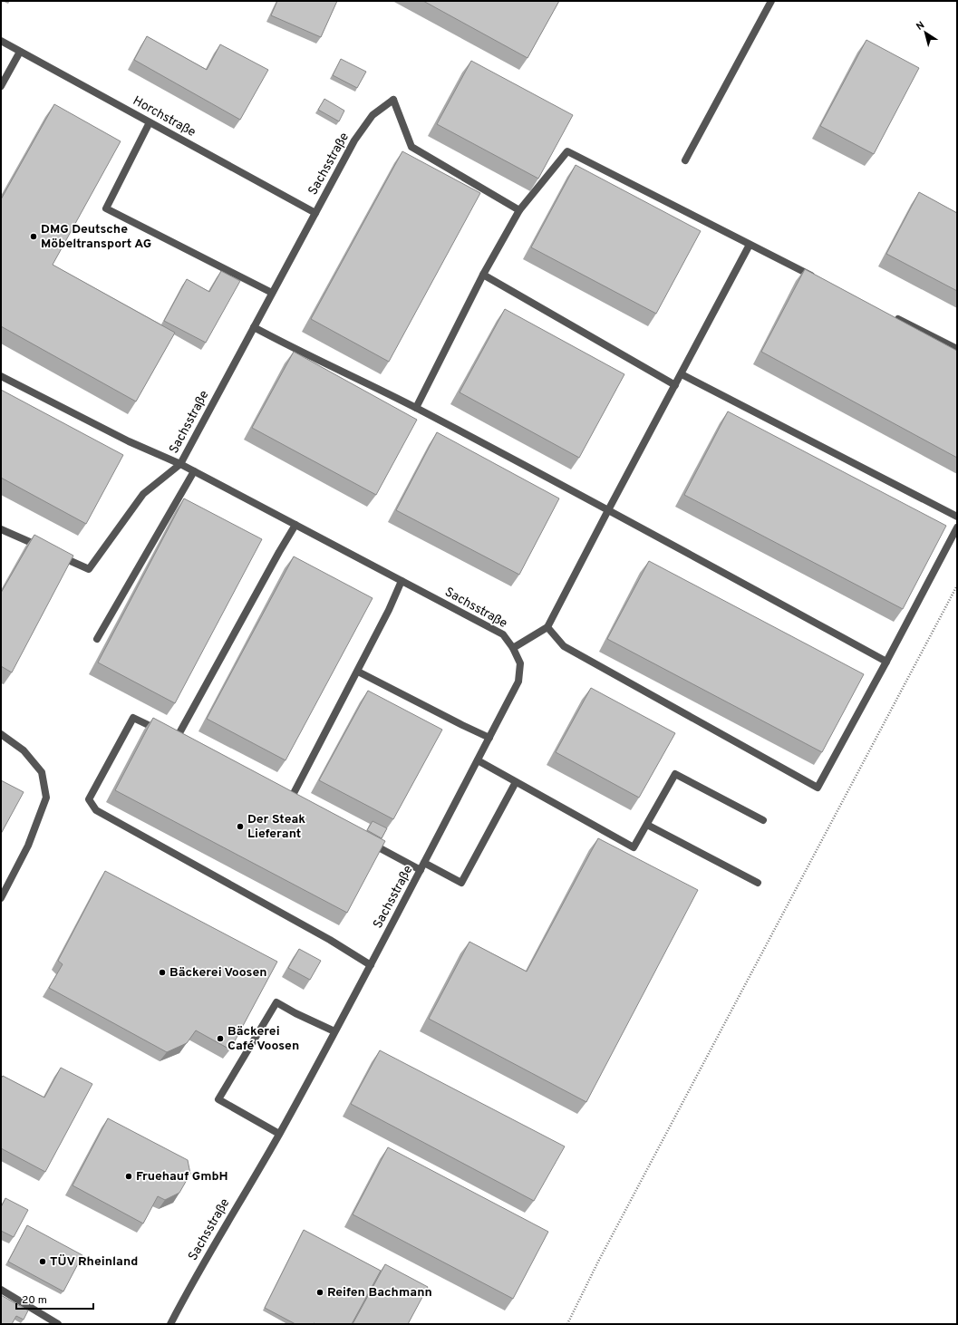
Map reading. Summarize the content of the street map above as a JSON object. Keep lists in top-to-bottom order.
{
  "streets": {
    "street": ["Horchstraße", "Sachsstraße"]
  },
  "crossings": [
    ["Horchstraße", "Sachsstraße"]
  ],
  "places": [
    "DMG Deutsche Möbeltransport AG",
    "Der Steak Lieferant",
    "Bäckerei Voosen",
    "Bäckerei Café Voosen",
    "Fruehauf GmbH",
    "TÜV Rheinland",
    "Reifen Bachmann"
  ],
  "scale_bar": "20 m",
  "north": "top left"
}
